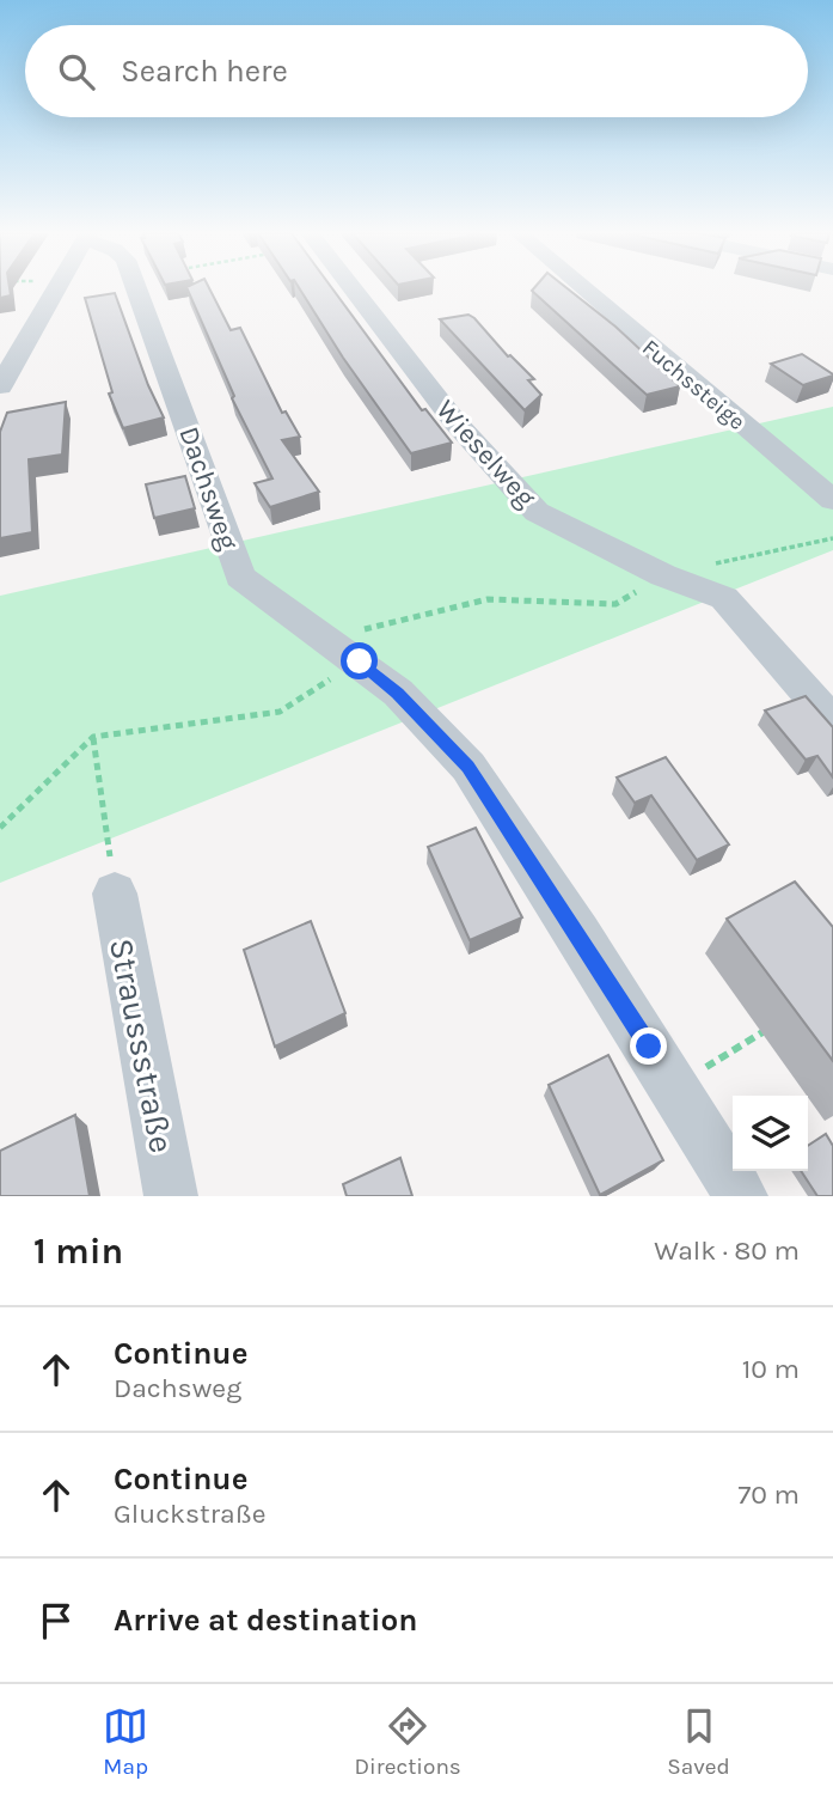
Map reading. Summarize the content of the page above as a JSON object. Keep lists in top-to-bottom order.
{
  "streets": {
    "street": [
      "Fuchssteige",
      "Wieselweg",
      "Dachsweg",
      "Straussstraße"
    ]
  },
  "page": {
    "search": "Search here",
    "heading": ["1 min", "Walk · 80 m"],
    "list": [
      ["Continue", "Dachsweg", "10 m"],
      ["Continue", "Gluckstraße", "70 m"],
      "Arrive at destination"
    ],
    "nav": ["Map", "Directions", "Saved"]
  }
}
